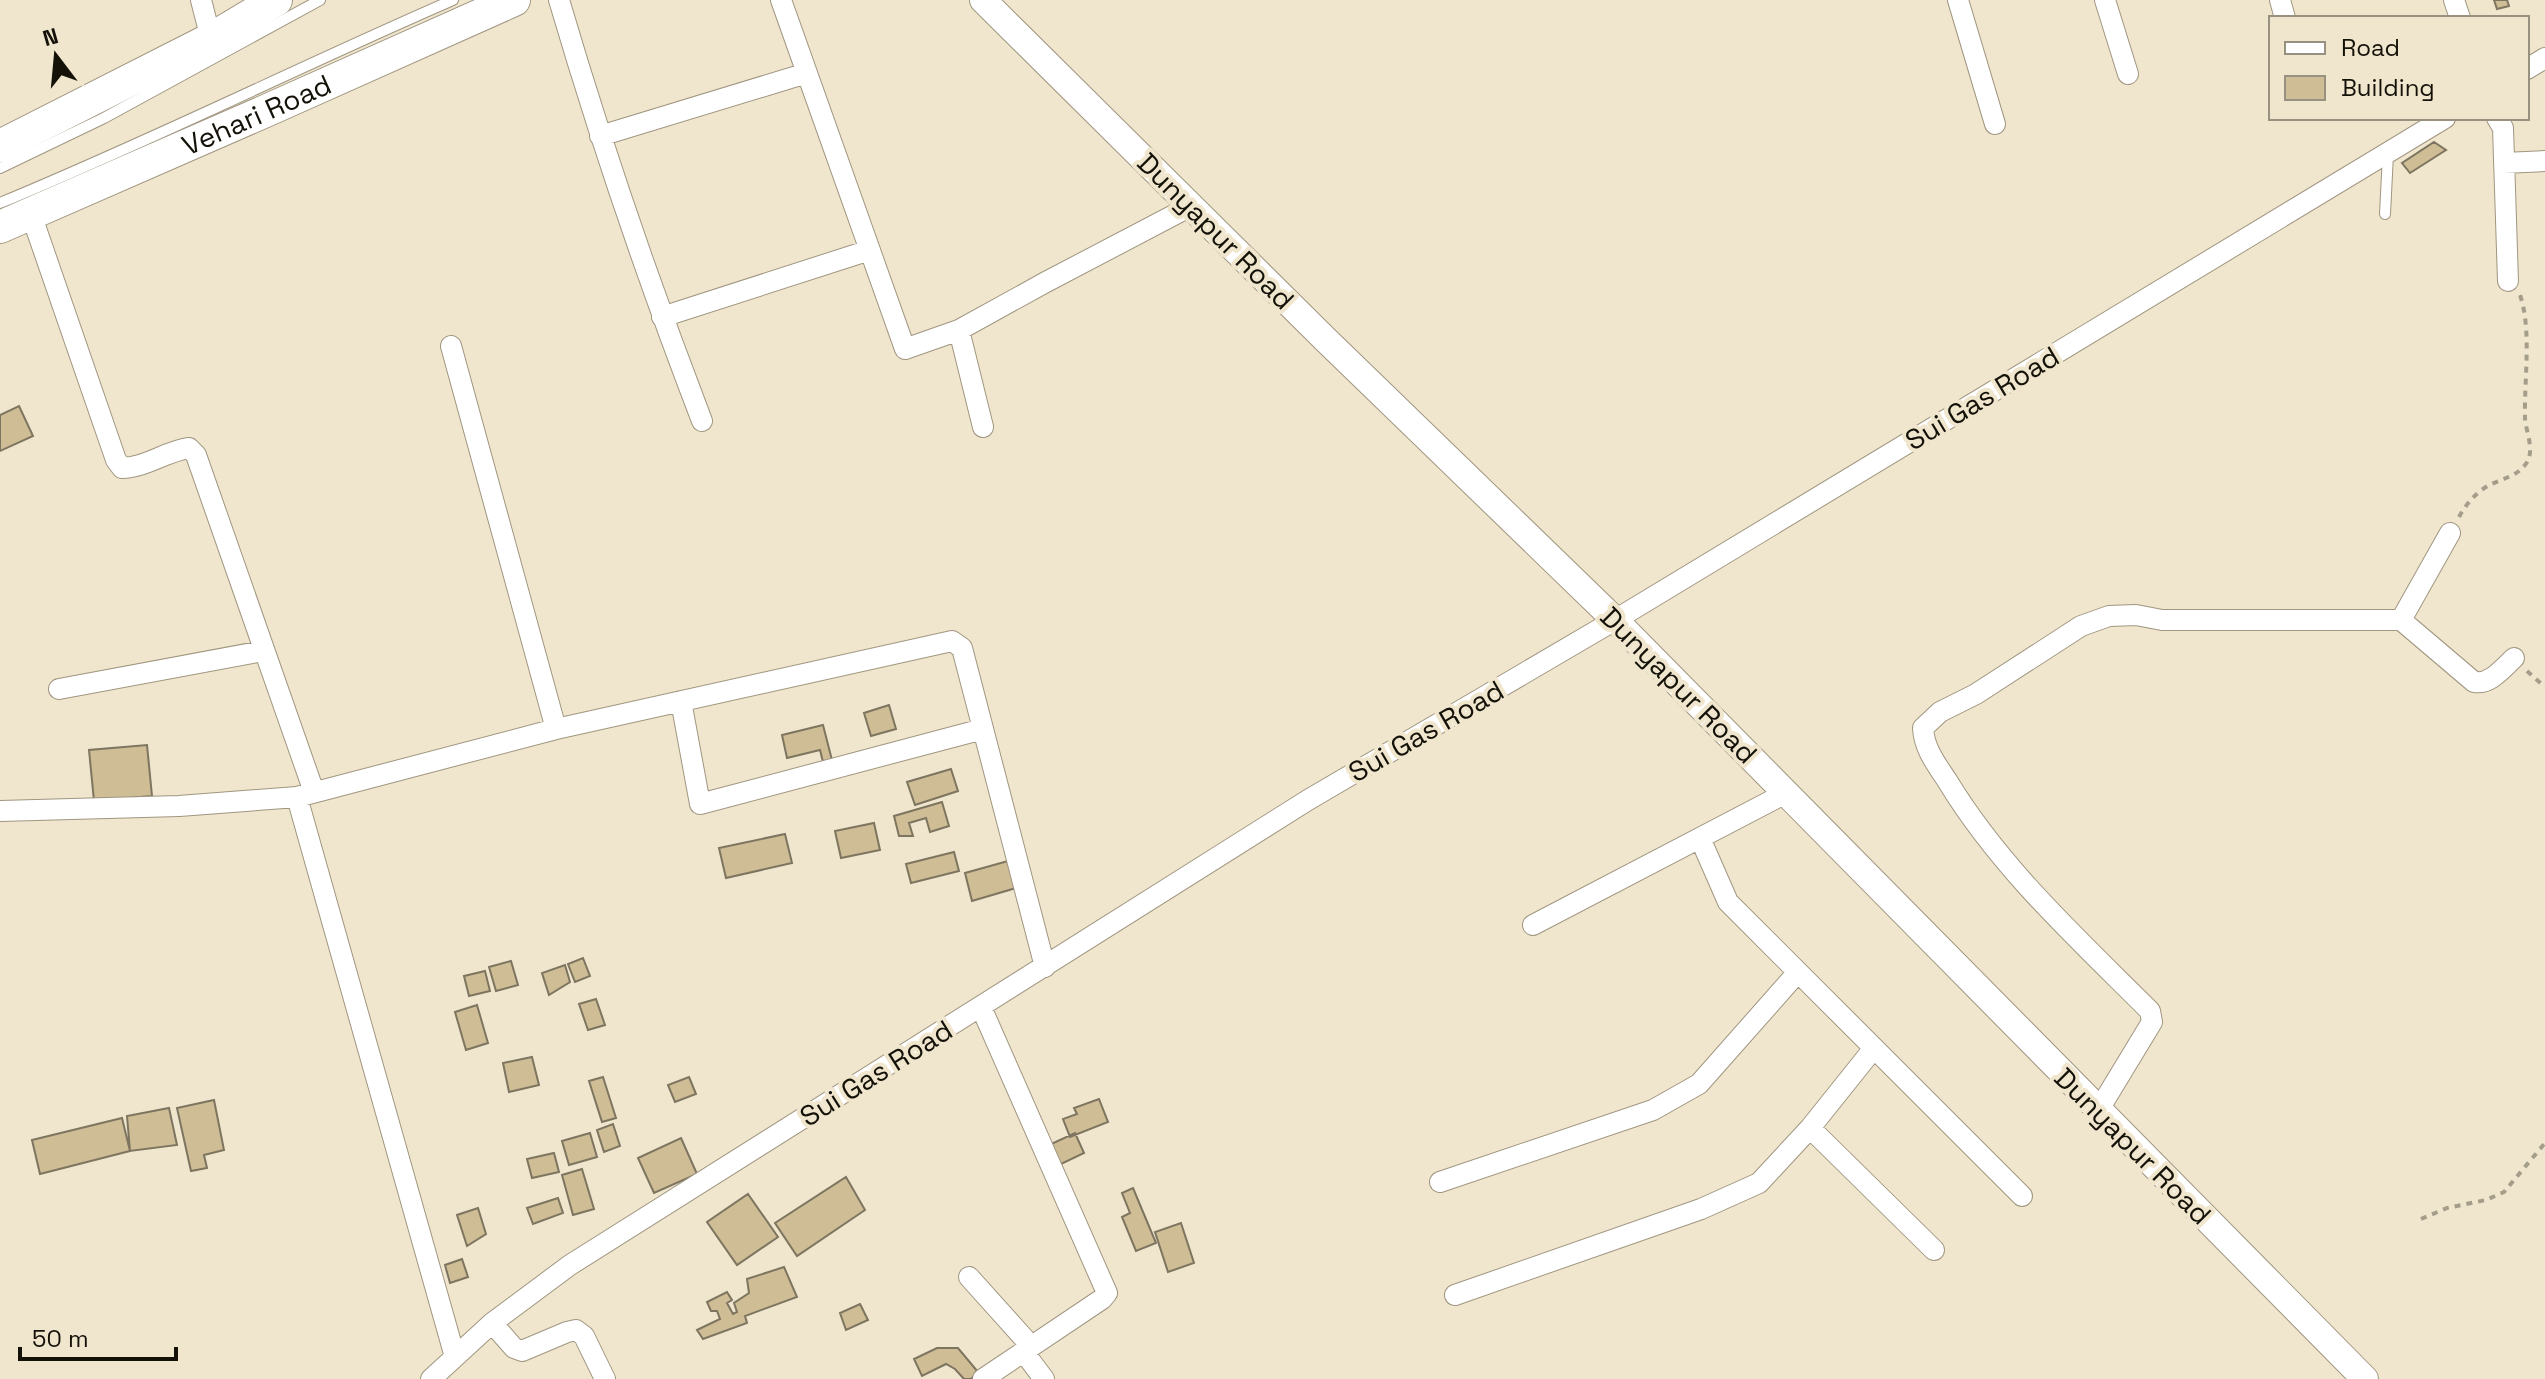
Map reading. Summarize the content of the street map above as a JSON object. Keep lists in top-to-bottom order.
{
  "streets": {
    "main road": ["Vehari Road"],
    "street": ["Dunyapur Road", "Sui Gas Road"]
  },
  "crossings": [
    ["Dunyapur Road", "Sui Gas Road"]
  ],
  "legend": ["Road", "Building"],
  "scale_bar": "50 m",
  "north": "top"
}
